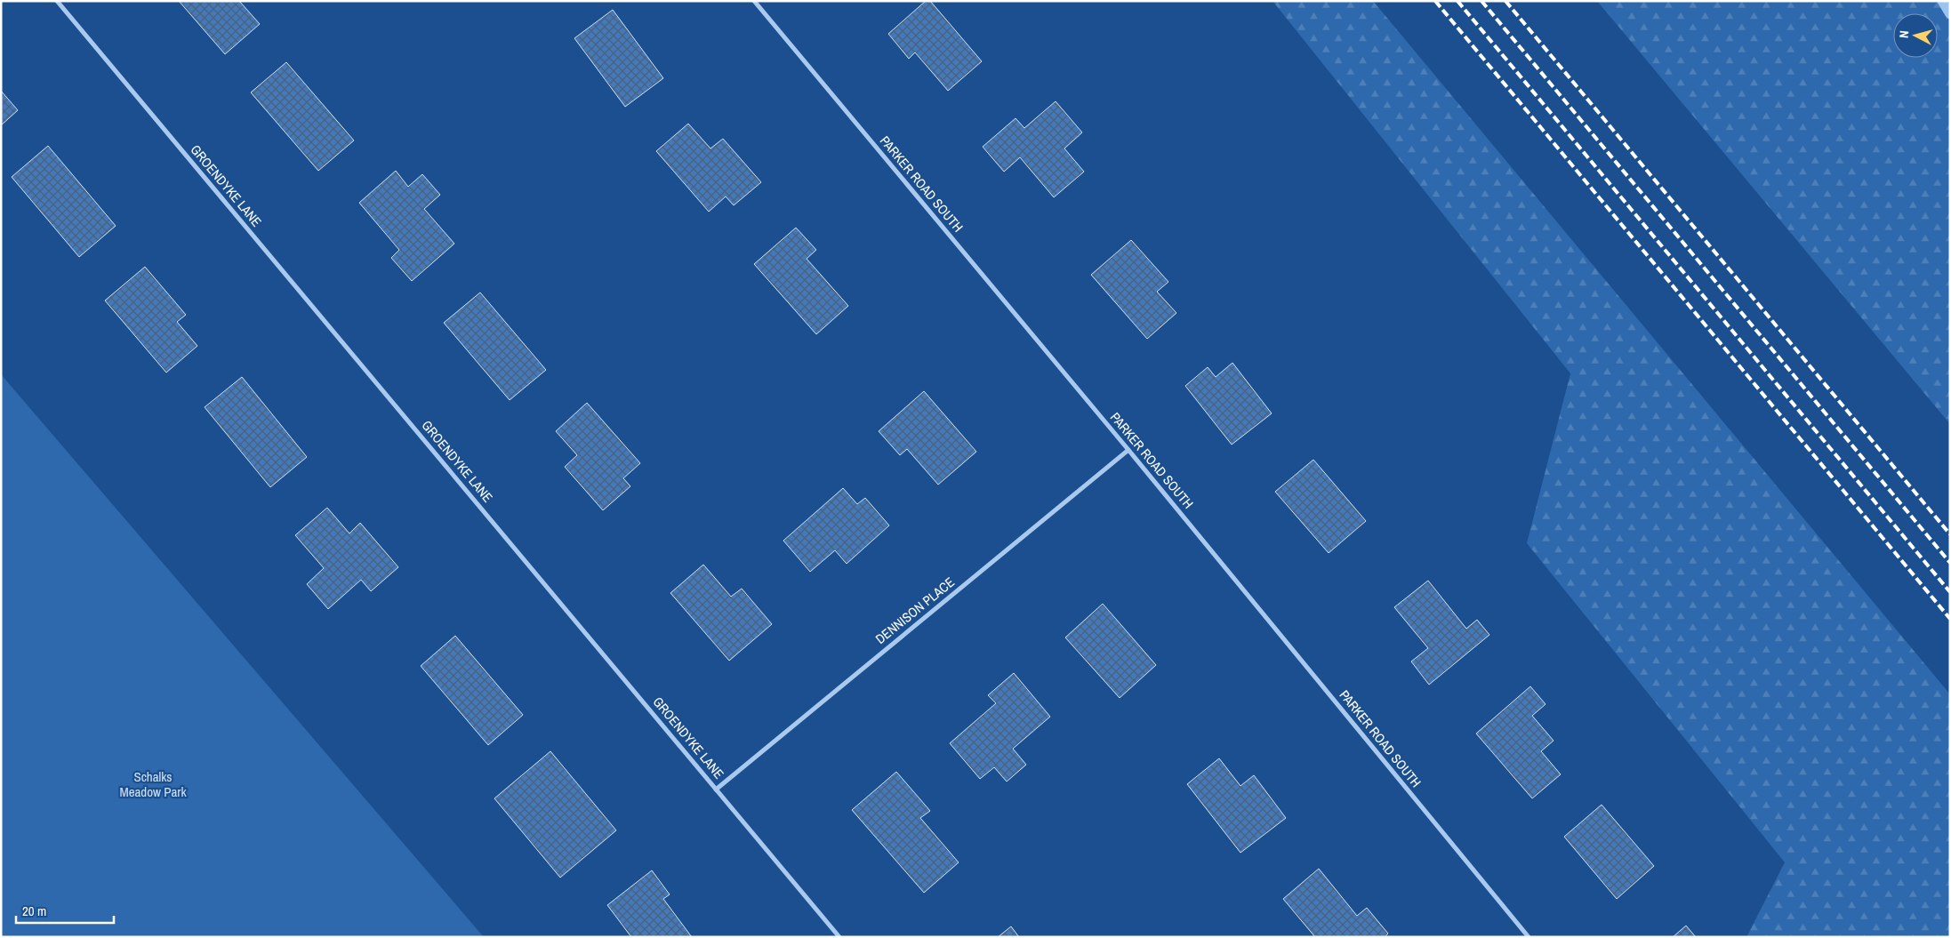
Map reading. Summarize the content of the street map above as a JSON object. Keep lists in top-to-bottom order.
{
  "streets": {
    "street": ["PARKER ROAD SOUTH", "GROENDYKE LANE", "DENNISON PLACE"]
  },
  "crossings": [
    ["PARKER ROAD SOUTH", "DENNISON PLACE"],
    ["GROENDYKE LANE", "DENNISON PLACE"]
  ],
  "parks": ["Schalks Meadow Park"],
  "scale_bar": "20 m",
  "north": "left"
}
